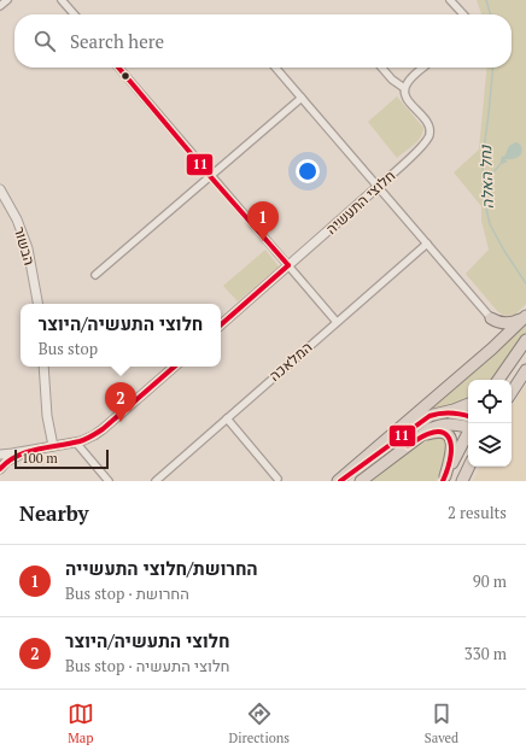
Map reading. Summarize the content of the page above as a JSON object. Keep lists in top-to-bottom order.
{
  "streets": {
    "street": ["חלוצי התעשיה", "הבשור", "המלאכה"]
  },
  "water": ["נחל האלה"],
  "lines": ["transit line 11"],
  "scale_bar": "100 m",
  "page": {
    "search": "Search here",
    "pins": ["1", "2"],
    "popup": ["חלוצי התעשיה/היוצר", "Bus stop"],
    "scale": "100 m",
    "heading": ["Nearby", "2 results"],
    "list": [
      {
        "mark": "1",
        "name": "החרושת/חלוצי התעשייה",
        "note": "Bus stop · החרושת",
        "value": "90 m"
      },
      {
        "mark": "2",
        "name": "חלוצי התעשיה/היוצר",
        "note": "Bus stop · חלוצי התעשיה",
        "value": "330 m"
      }
    ],
    "nav": ["Map", "Directions", "Saved"]
  }
}
